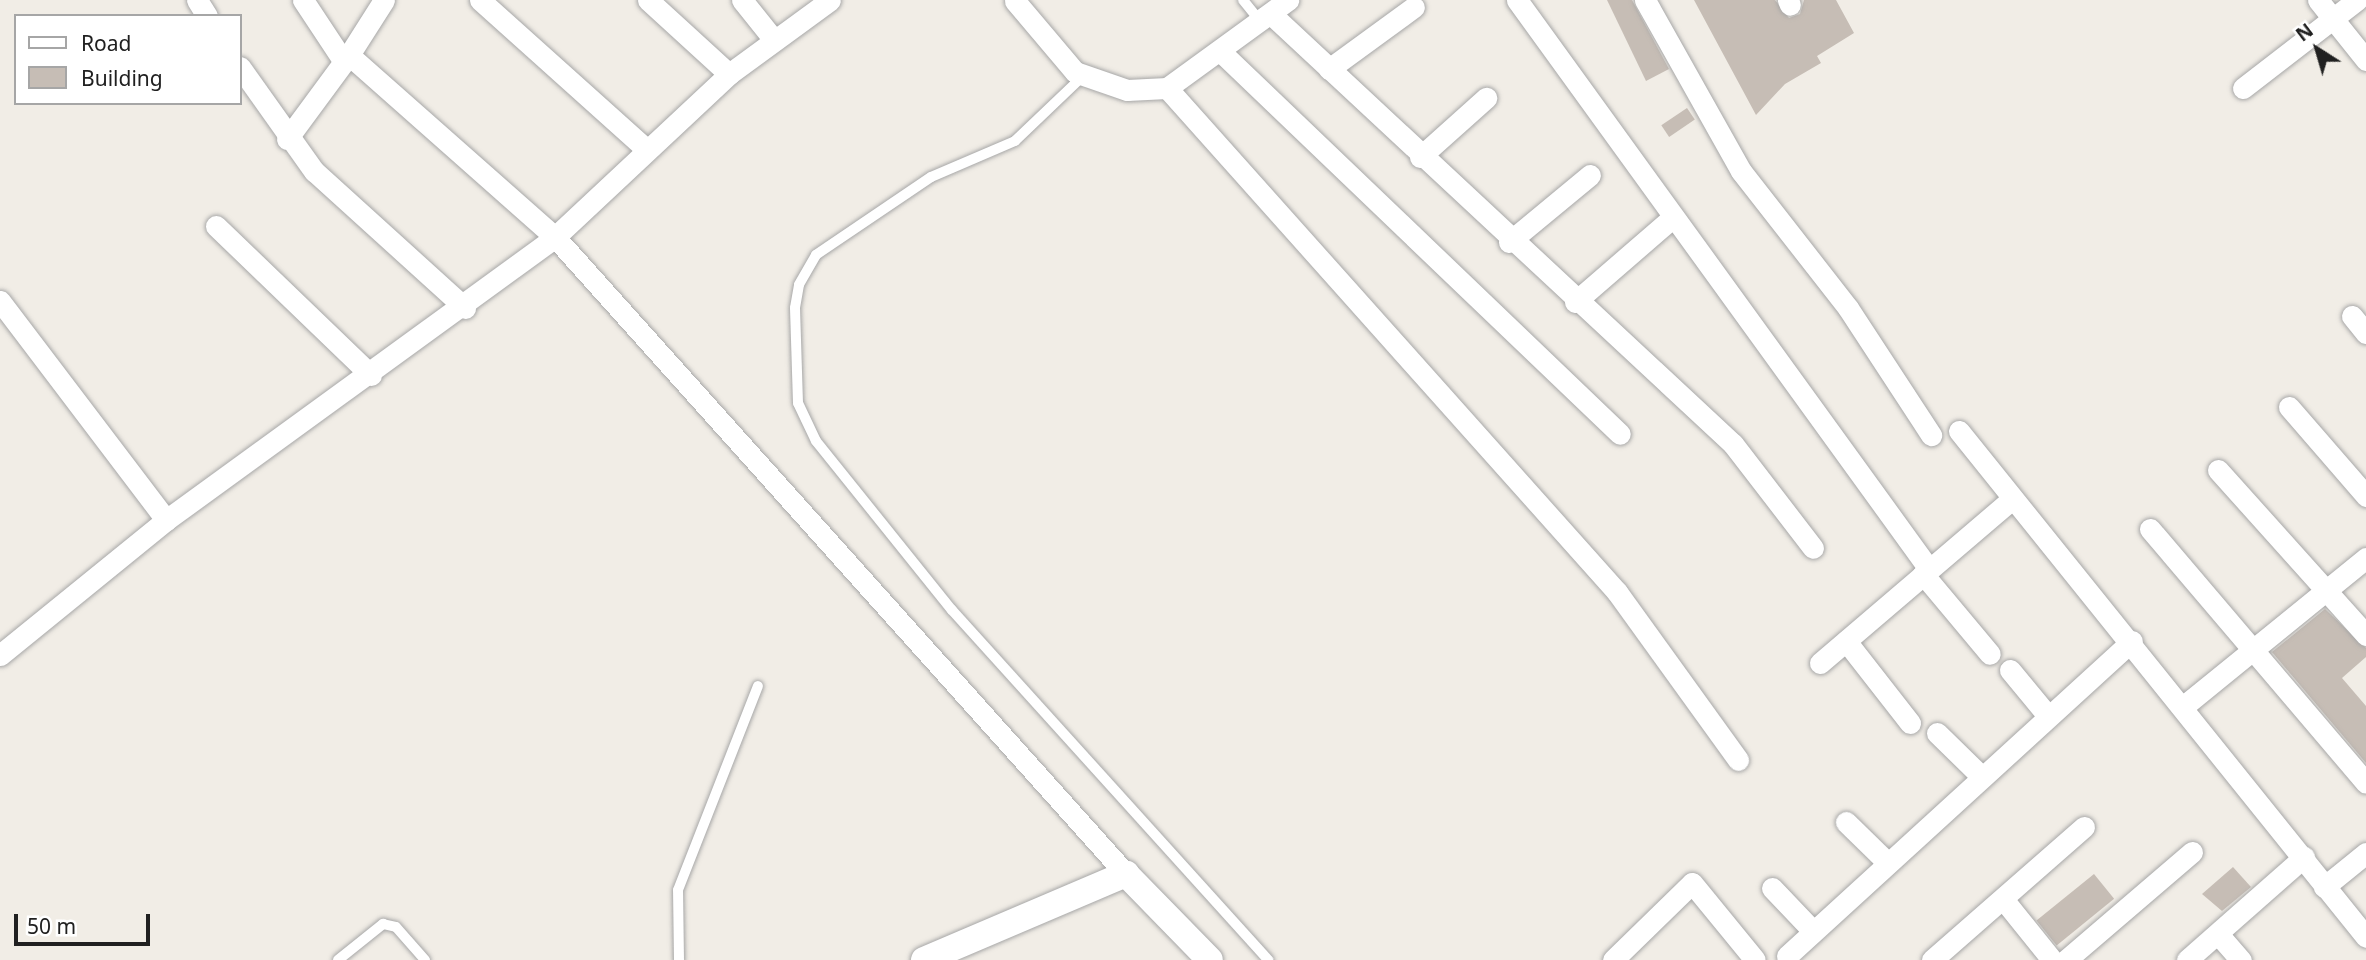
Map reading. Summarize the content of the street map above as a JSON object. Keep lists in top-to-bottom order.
{
  "legend": ["Road", "Building"],
  "scale_bar": "50 m",
  "north": "top left"
}
